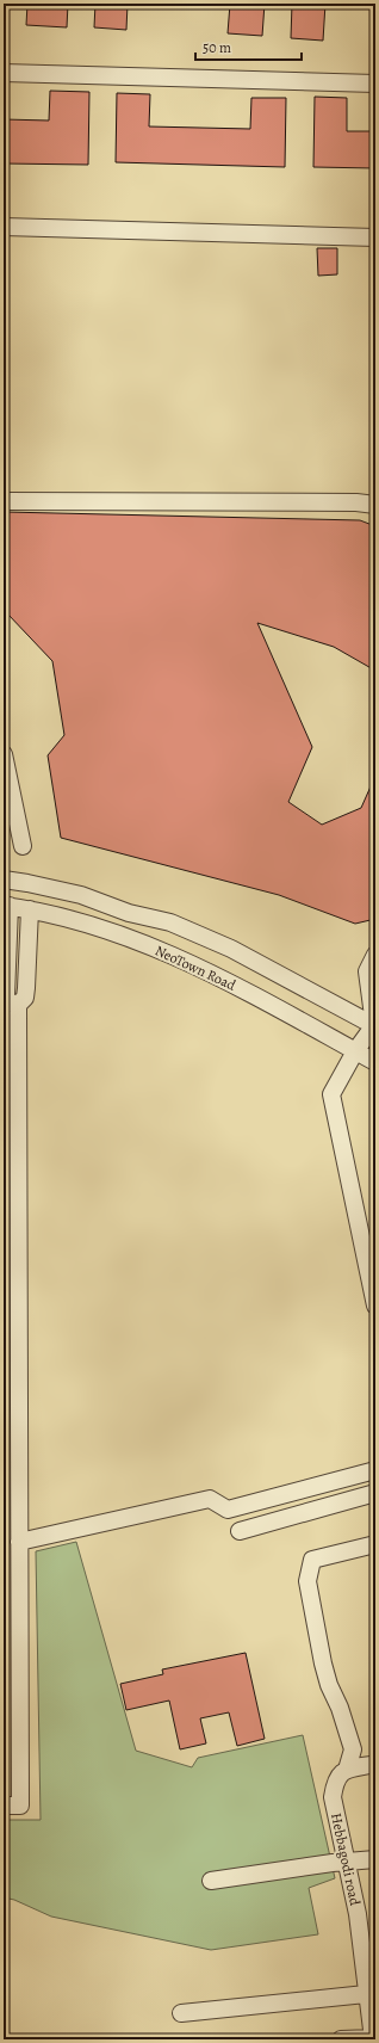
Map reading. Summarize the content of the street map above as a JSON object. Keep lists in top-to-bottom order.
{
  "streets": {
    "street": ["NeoTown Road", "Hebbagodi road"]
  },
  "scale_bar": "50 m"
}
